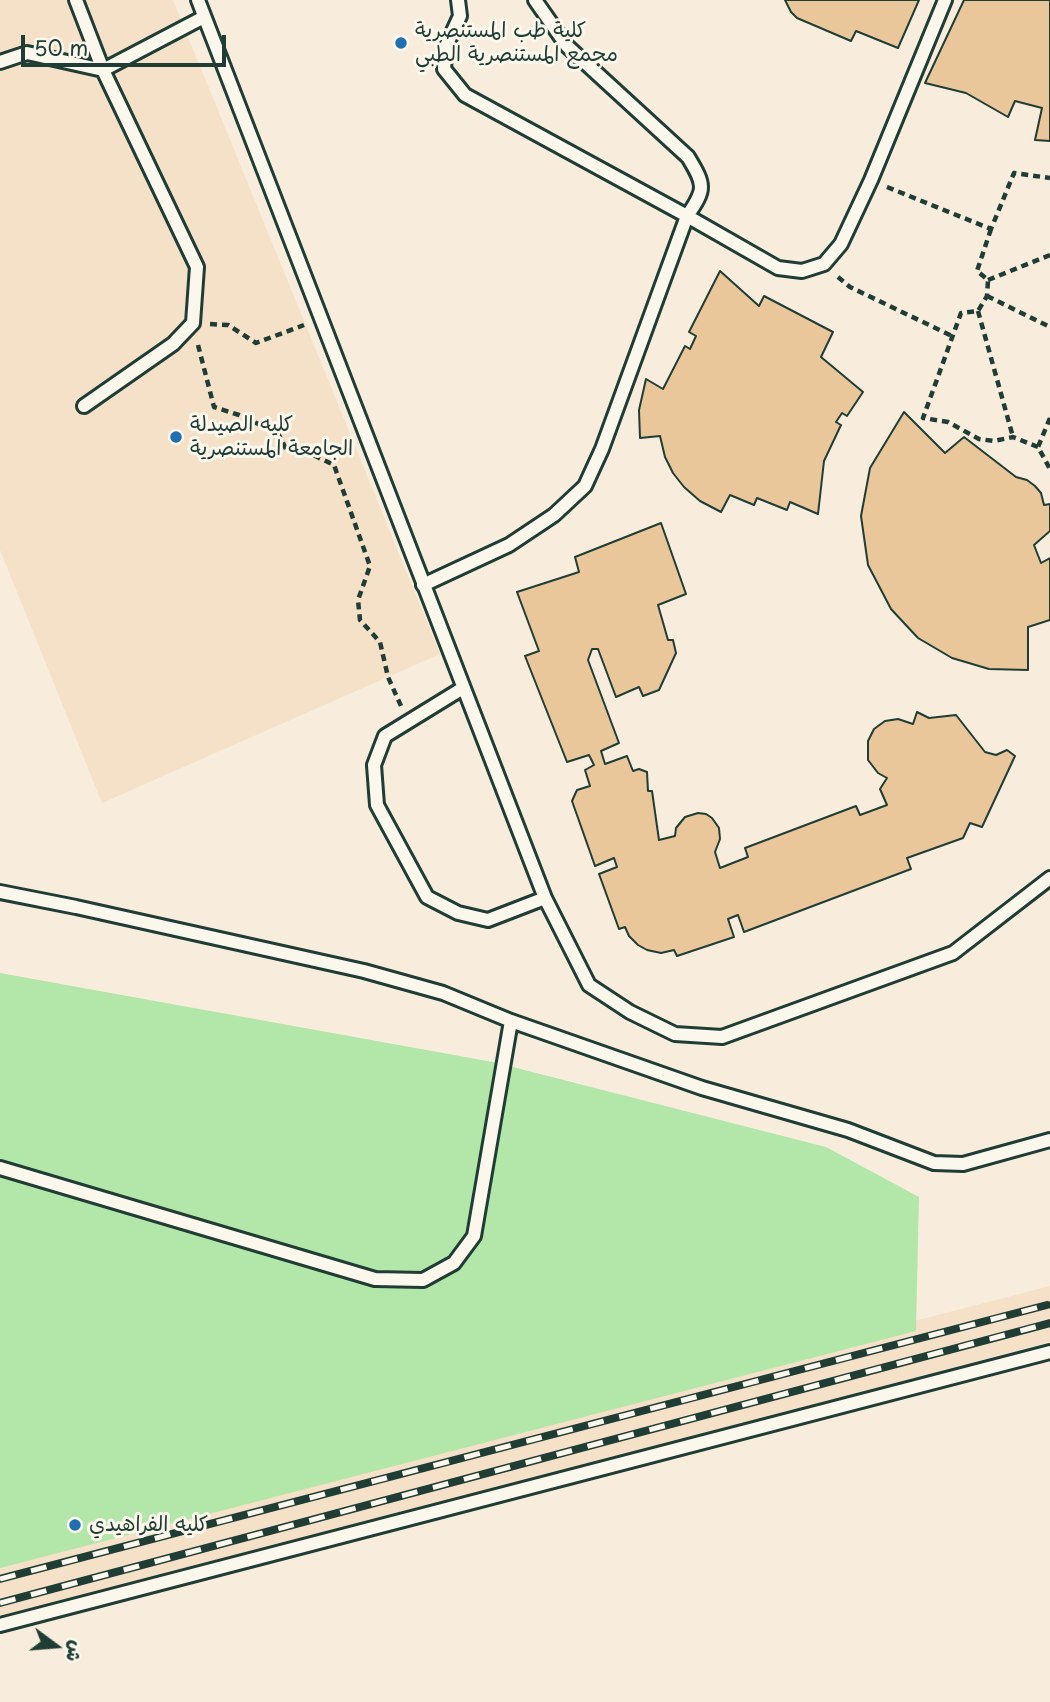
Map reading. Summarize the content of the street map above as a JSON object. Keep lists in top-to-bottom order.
{
  "places": ["كلية طب المستنصرية مجمع المستنصرية الطبي", "كليه الصيدلة الجامعة المستنصرية", "كليه الفراهيدي"],
  "scale_bar": "50 m",
  "north": "right"
}
